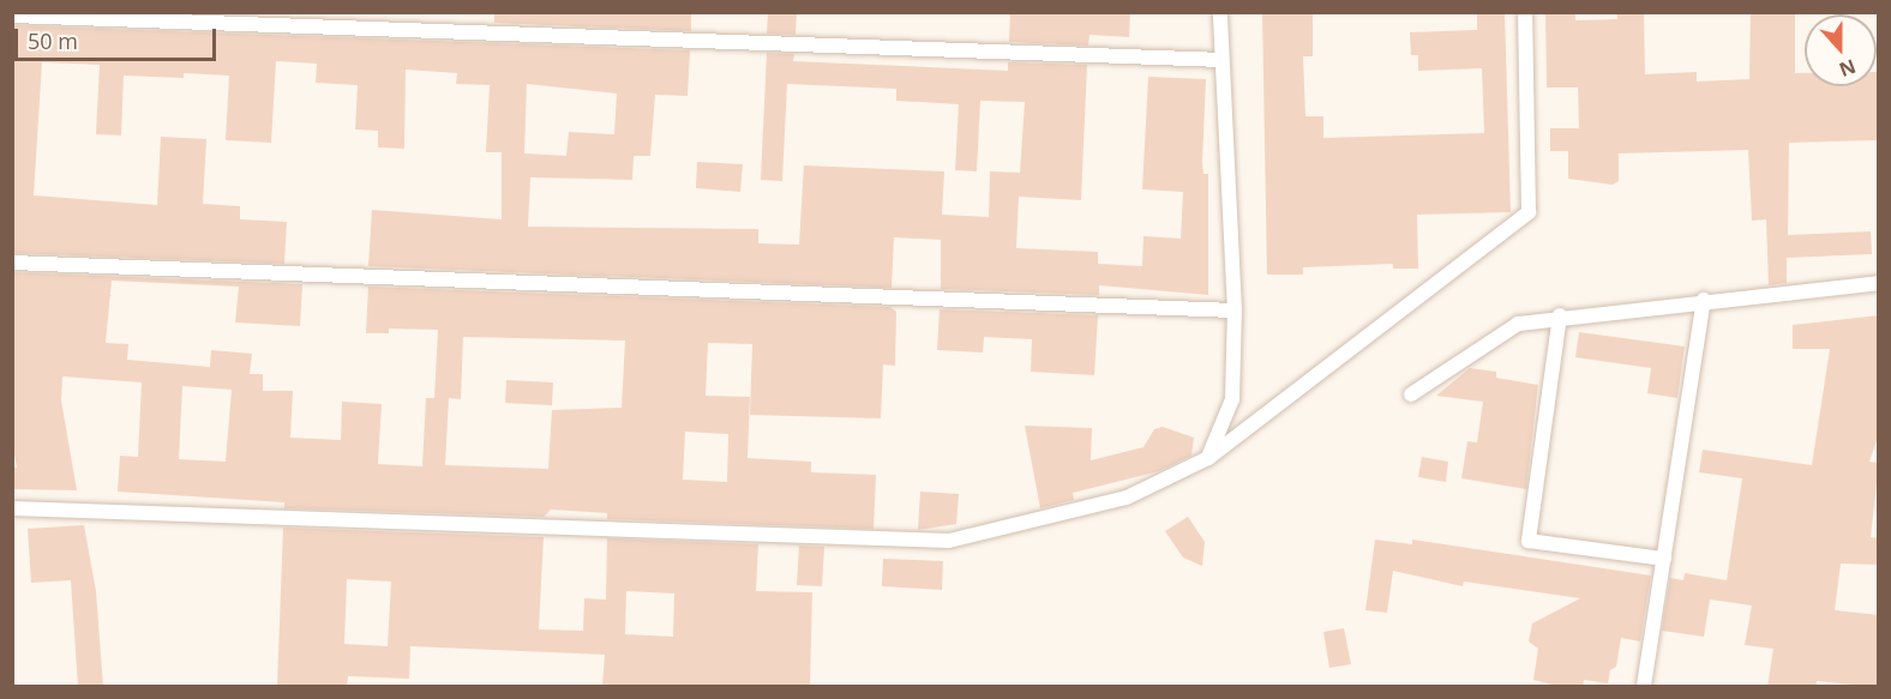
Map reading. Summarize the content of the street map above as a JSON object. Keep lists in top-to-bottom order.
{
  "scale_bar": "50 m",
  "north": "bottom"
}
